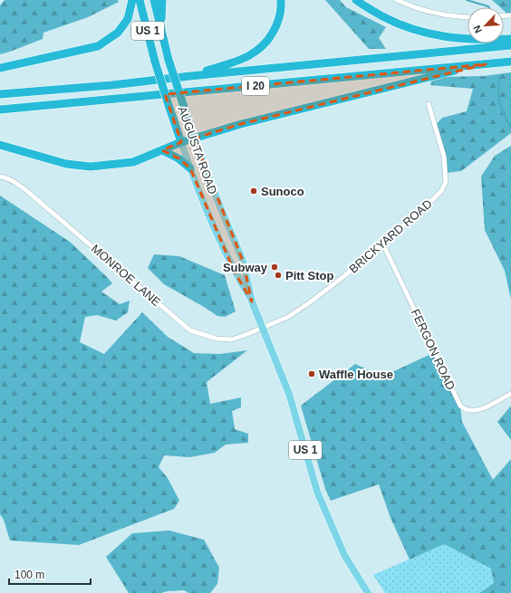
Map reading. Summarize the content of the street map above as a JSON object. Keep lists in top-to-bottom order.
{
  "streets": {
    "highway": ["US 1", "I 20", "AUGUSTA ROAD"],
    "street": ["BRICKYARD ROAD", "MONROE LANE", "FERGON ROAD"]
  },
  "crossings": [
    ["AUGUSTA ROAD", "BRICKYARD ROAD"],
    ["AUGUSTA ROAD", "MONROE LANE"],
    ["BRICKYARD ROAD", "MONROE LANE"],
    ["BRICKYARD ROAD", "FERGON ROAD"]
  ],
  "places": [
    "Sunoco",
    "Subway",
    "Pitt Stop",
    "Waffle House"
  ],
  "scale_bar": "100 m",
  "north": "bottom left"
}
